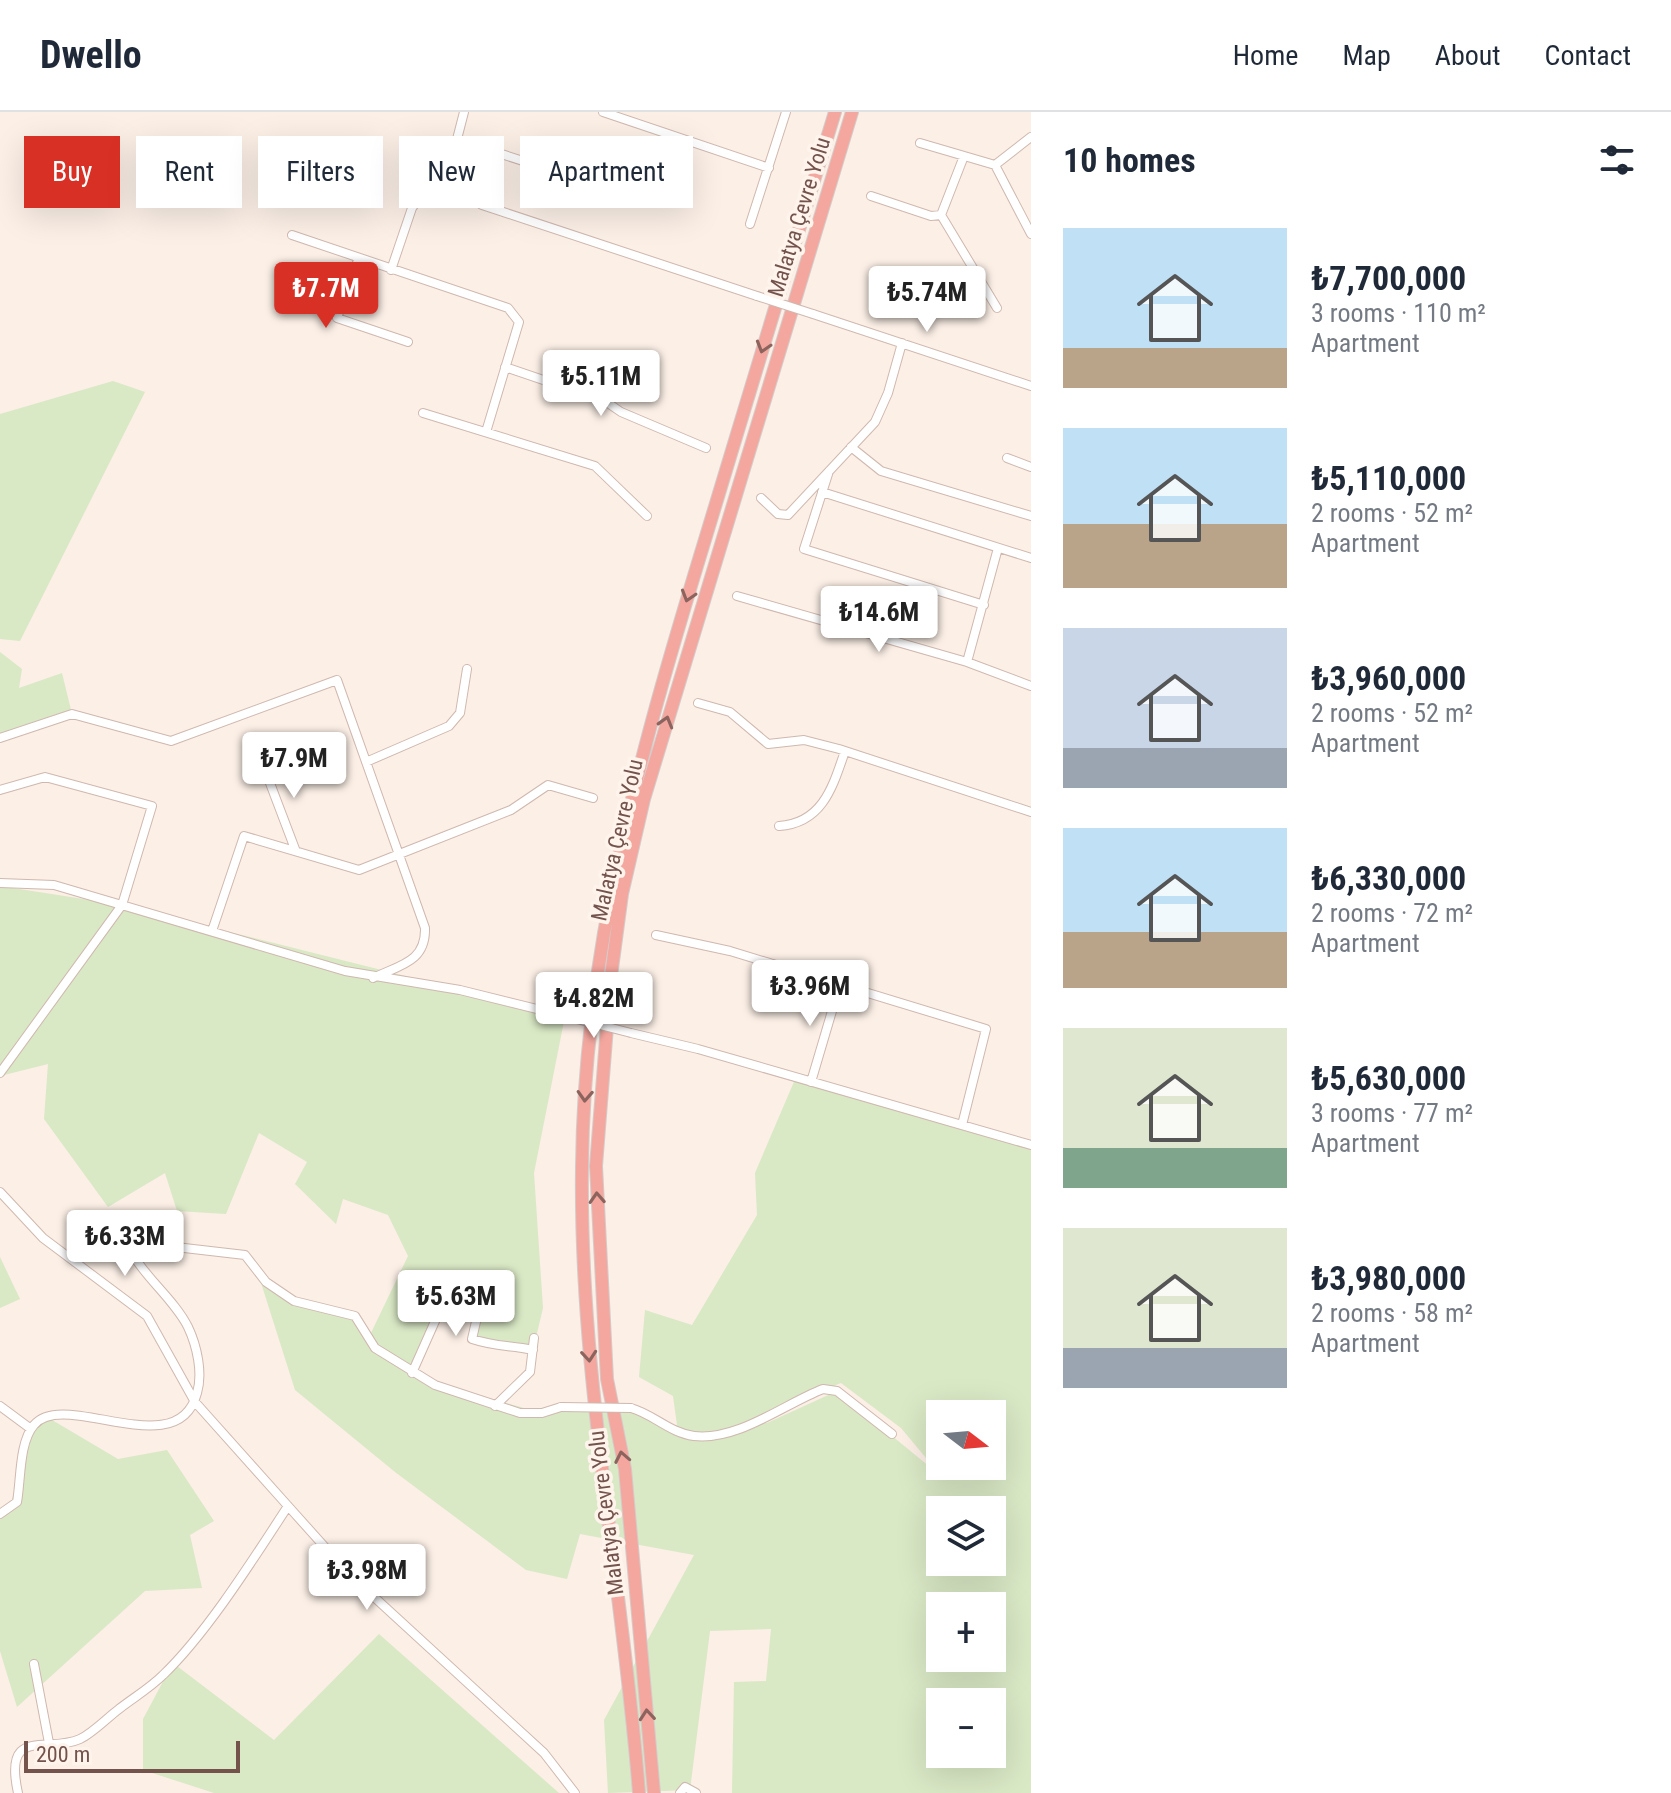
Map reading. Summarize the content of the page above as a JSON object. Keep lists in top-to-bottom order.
{
  "streets": {
    "highway": ["Malatya Çevre Yolu"]
  },
  "scale_bar": "200 m",
  "north": "right",
  "page": {
    "header": "Dwello",
    "nav": [
      "Home",
      "Map",
      "About",
      "Contact"
    ],
    "heading": "10 homes",
    "chip": [
      "Buy",
      "Rent",
      "Filters",
      "New",
      "Apartment"
    ],
    "list": [
      {
        "name": "₺7,700,000",
        "note": "3 rooms · 110 m² · Apartment"
      },
      {
        "name": "₺5,110,000",
        "note": "2 rooms · 52 m² · Apartment"
      },
      {
        "name": "₺3,960,000",
        "note": "2 rooms · 52 m² · Apartment"
      },
      {
        "name": "₺6,330,000",
        "note": "2 rooms · 72 m² · Apartment"
      },
      {
        "name": "₺5,630,000",
        "note": "3 rooms · 77 m² · Apartment"
      },
      {
        "name": "₺3,980,000",
        "note": "2 rooms · 58 m² · Apartment"
      }
    ],
    "price": [
      "₺7.7M",
      "₺5.74M",
      "₺5.11M",
      "₺14.6M",
      "₺7.9M",
      "₺3.96M",
      "₺4.82M",
      "₺6.33M",
      "₺5.63M",
      "₺3.98M"
    ],
    "map_buttons": ["+", "−"],
    "scale": "200 m"
  }
}
